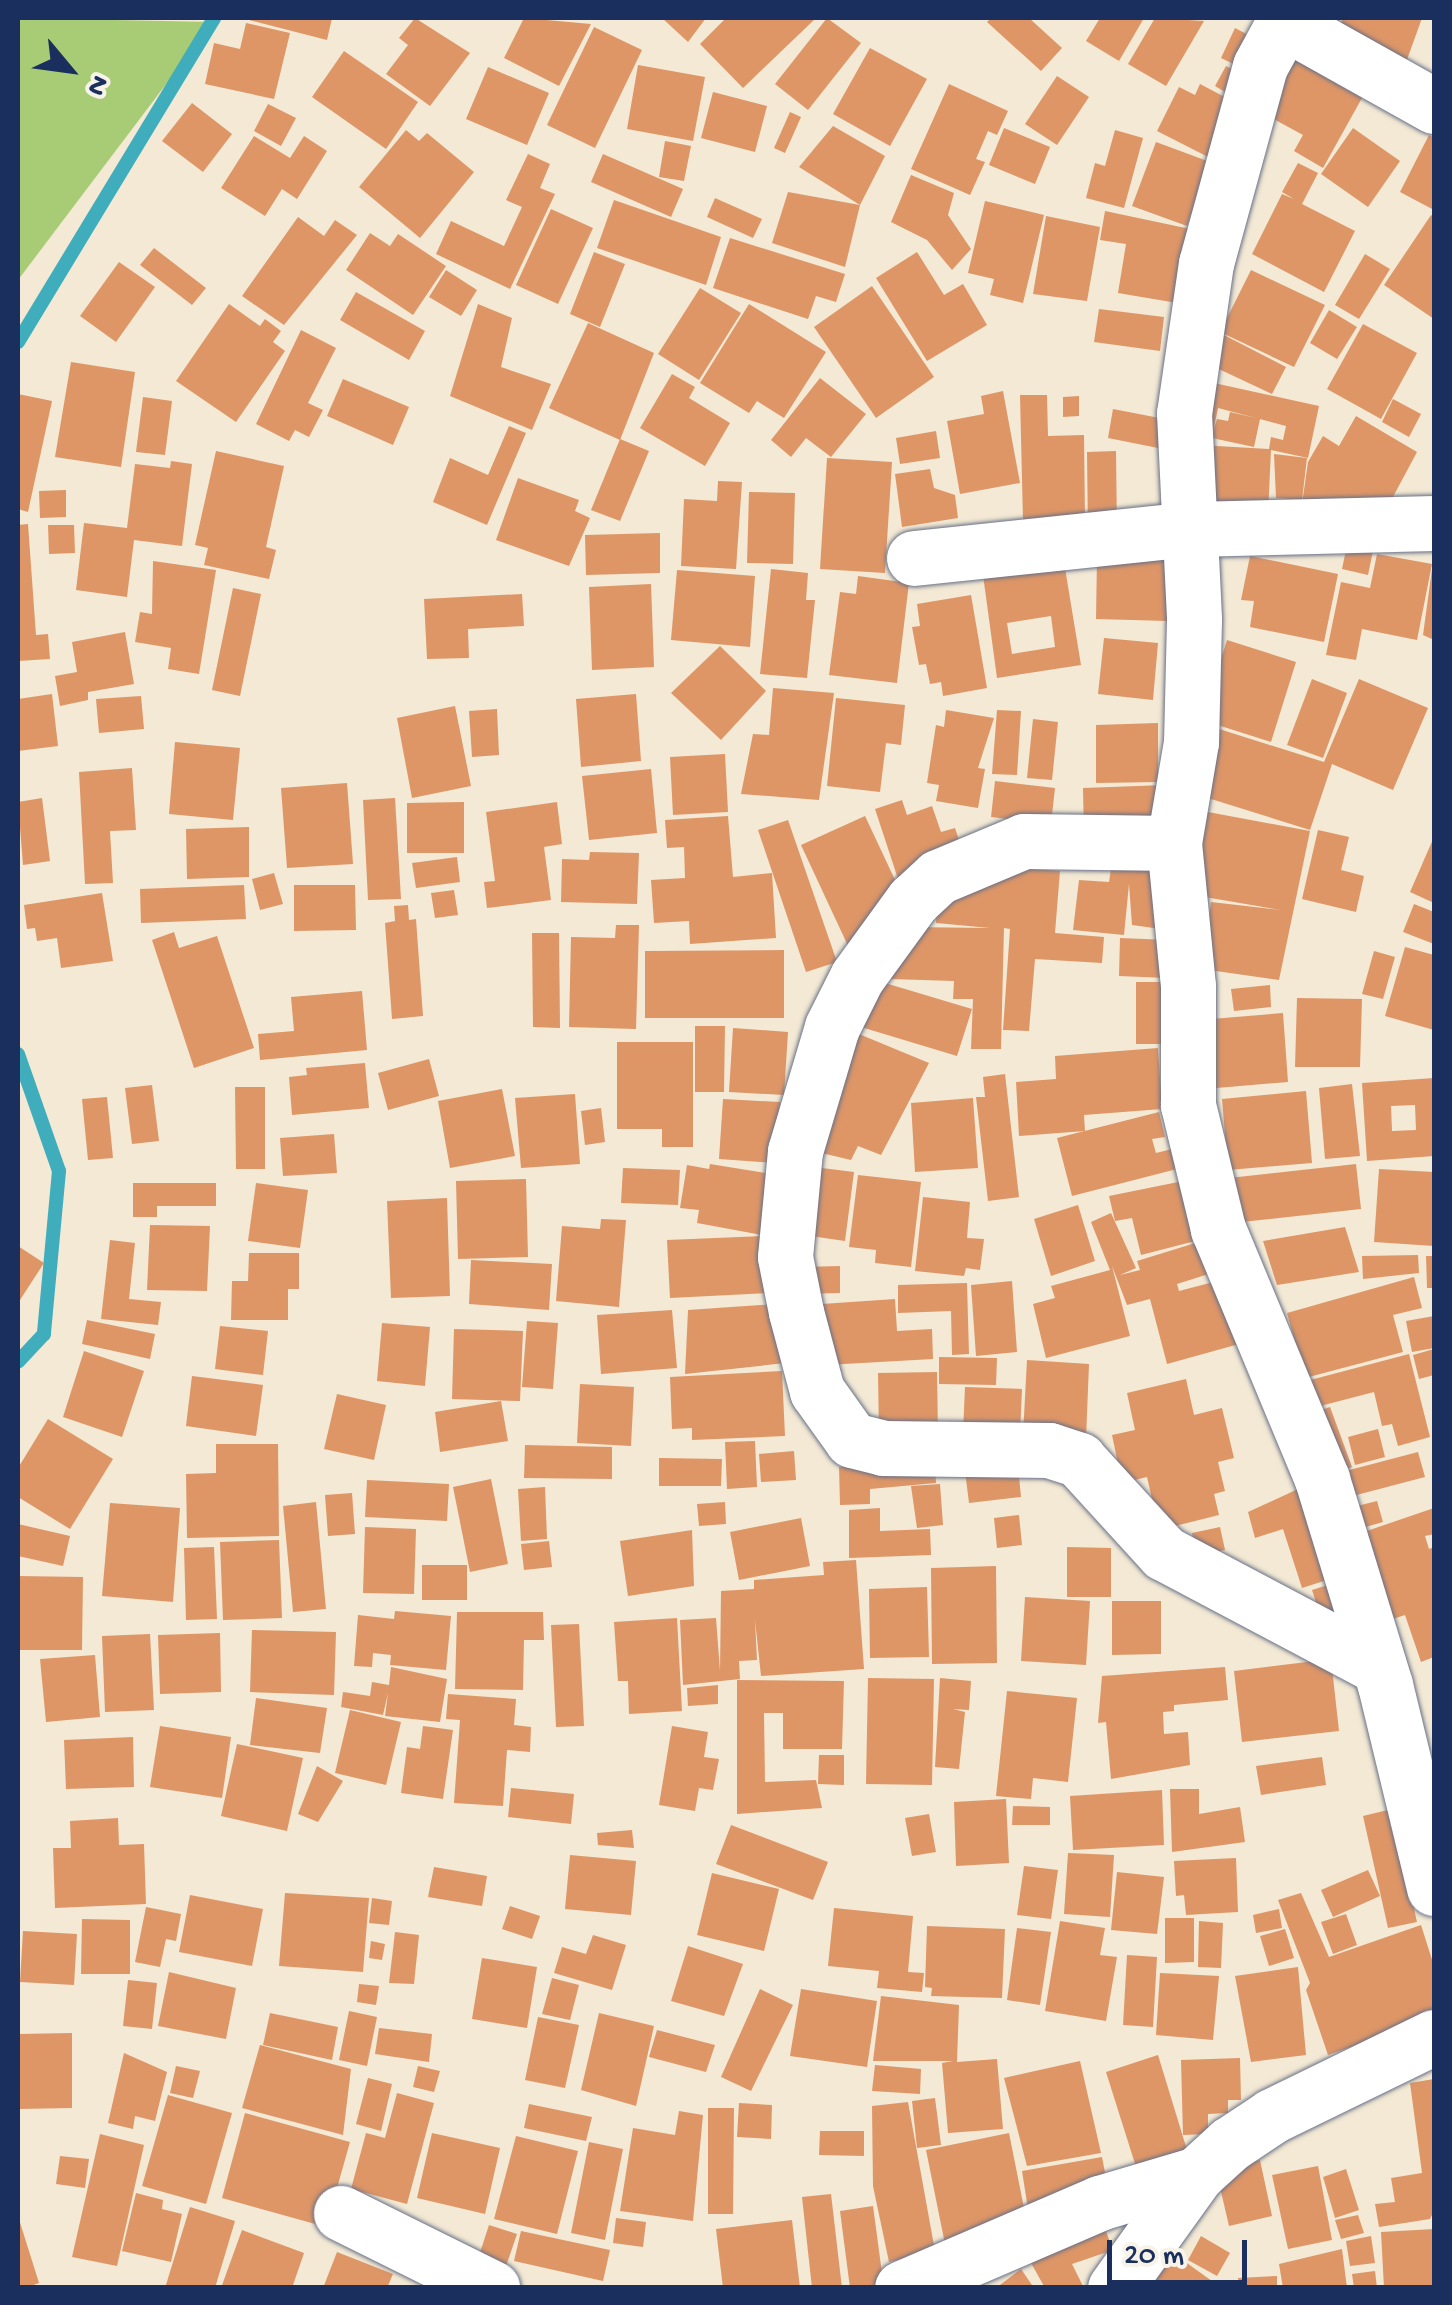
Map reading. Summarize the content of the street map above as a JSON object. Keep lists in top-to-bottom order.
{
  "scale_bar": "20 m",
  "north": "bottom right"
}
